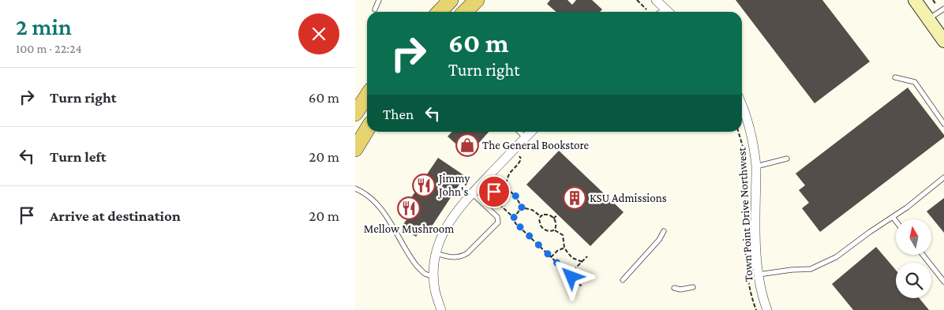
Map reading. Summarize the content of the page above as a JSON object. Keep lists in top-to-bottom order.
{
  "streets": {
    "street": ["Town Point Drive Northwest"]
  },
  "places": {
    "shop": ["The General Bookstore"],
    "restaurant": ["Jimmy John's", "Mellow Mushroom"],
    "building": ["KSU Admissions"]
  },
  "north": "top",
  "page": {
    "heading": ["2 min", "100 m · 22:24"],
    "turn": ["60 m", "Turn right"],
    "list": [
      {
        "name": "Turn right",
        "value": "60 m"
      },
      {
        "name": "Turn left",
        "value": "20 m"
      },
      {
        "name": "Arrive at destination",
        "value": "20 m"
      }
    ],
    "then": "Then"
  }
}
